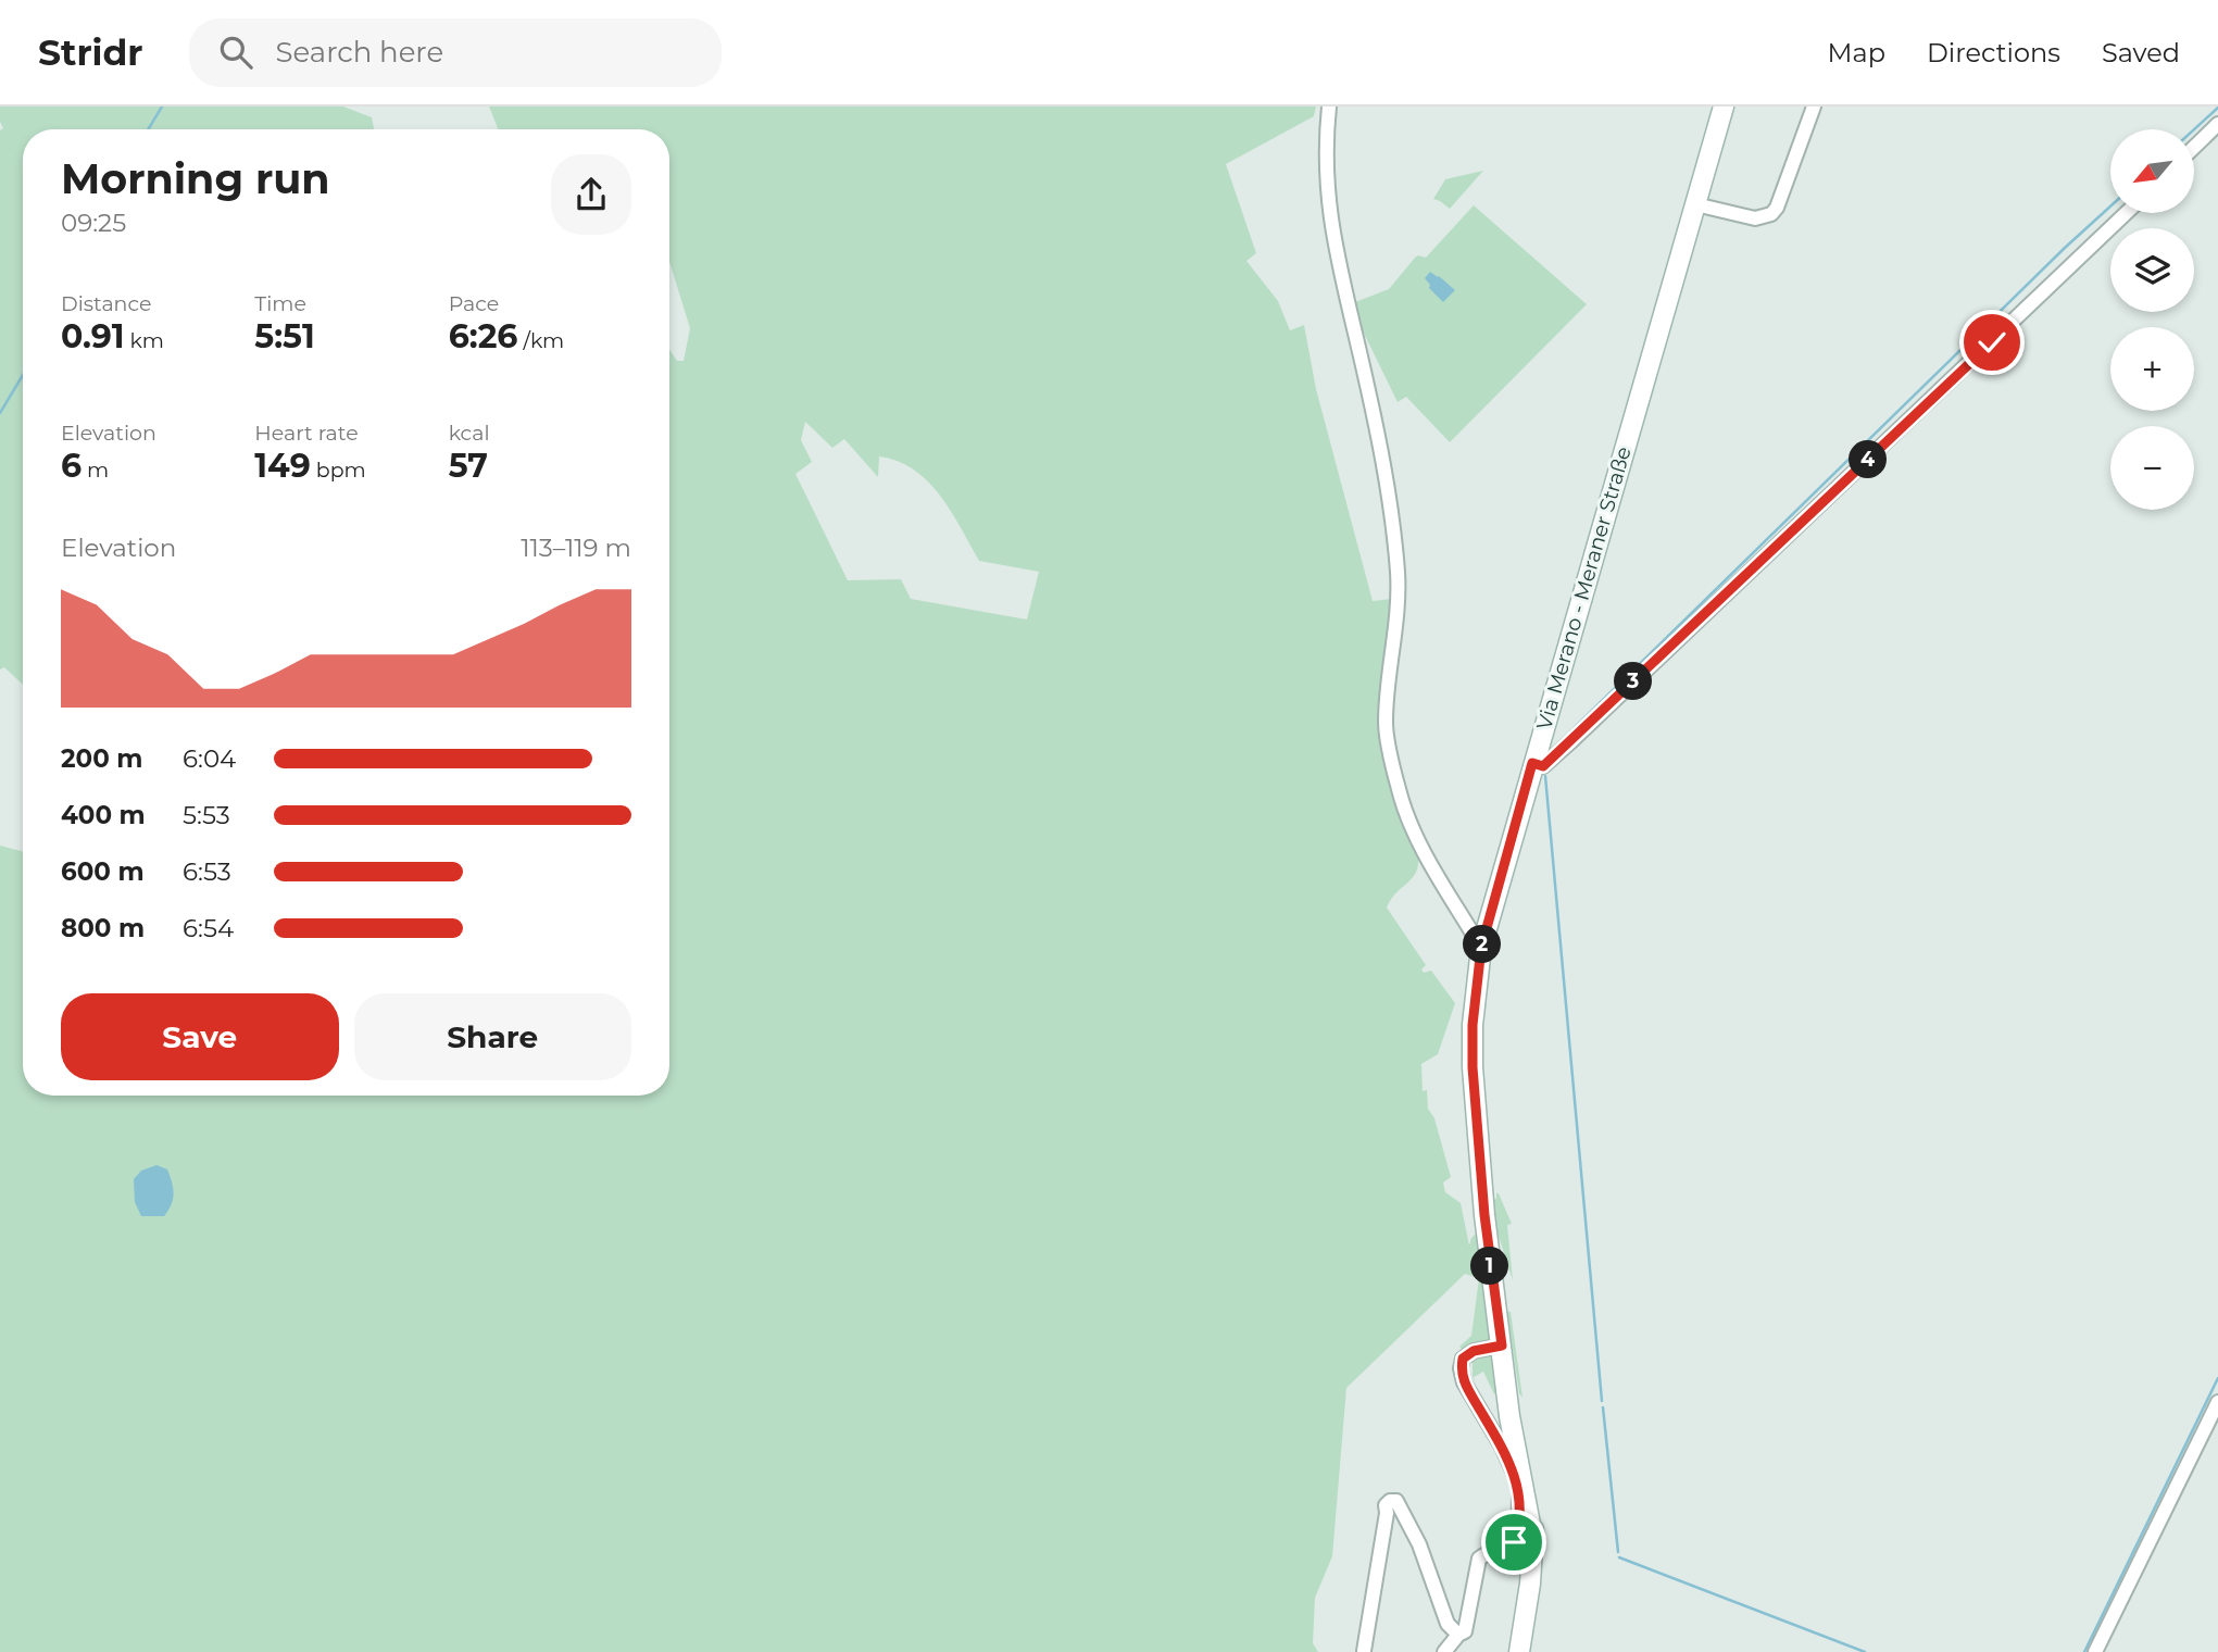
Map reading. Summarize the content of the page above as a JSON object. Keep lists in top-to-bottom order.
{
  "streets": {
    "main road": ["Via Merano - Meraner Straße"]
  },
  "north": "bottom left",
  "page": {
    "header": "Stridr",
    "search": "Search here",
    "nav": ["Map", "Directions", "Saved"],
    "map_buttons": ["+", "−"],
    "heading": ["Morning run", "09:25"],
    "stats": [
      ["Distance", "0.91 km"],
      ["Time", "5:51"],
      ["Pace", "6:26 /km"],
      ["Elevation", "6 m"],
      ["Heart rate", "149 bpm"],
      ["kcal", "57"]
    ],
    "pins": [
      "4",
      "3",
      "2",
      "1"
    ],
    "chart": ["Elevation", "113–119 m"],
    "list": [
      {
        "name": "200 m",
        "note": "6:04"
      },
      {
        "name": "400 m",
        "note": "5:53"
      },
      {
        "name": "600 m",
        "note": "6:53"
      },
      {
        "name": "800 m",
        "note": "6:54"
      }
    ],
    "buttons": ["Save", "Share"]
  }
}
